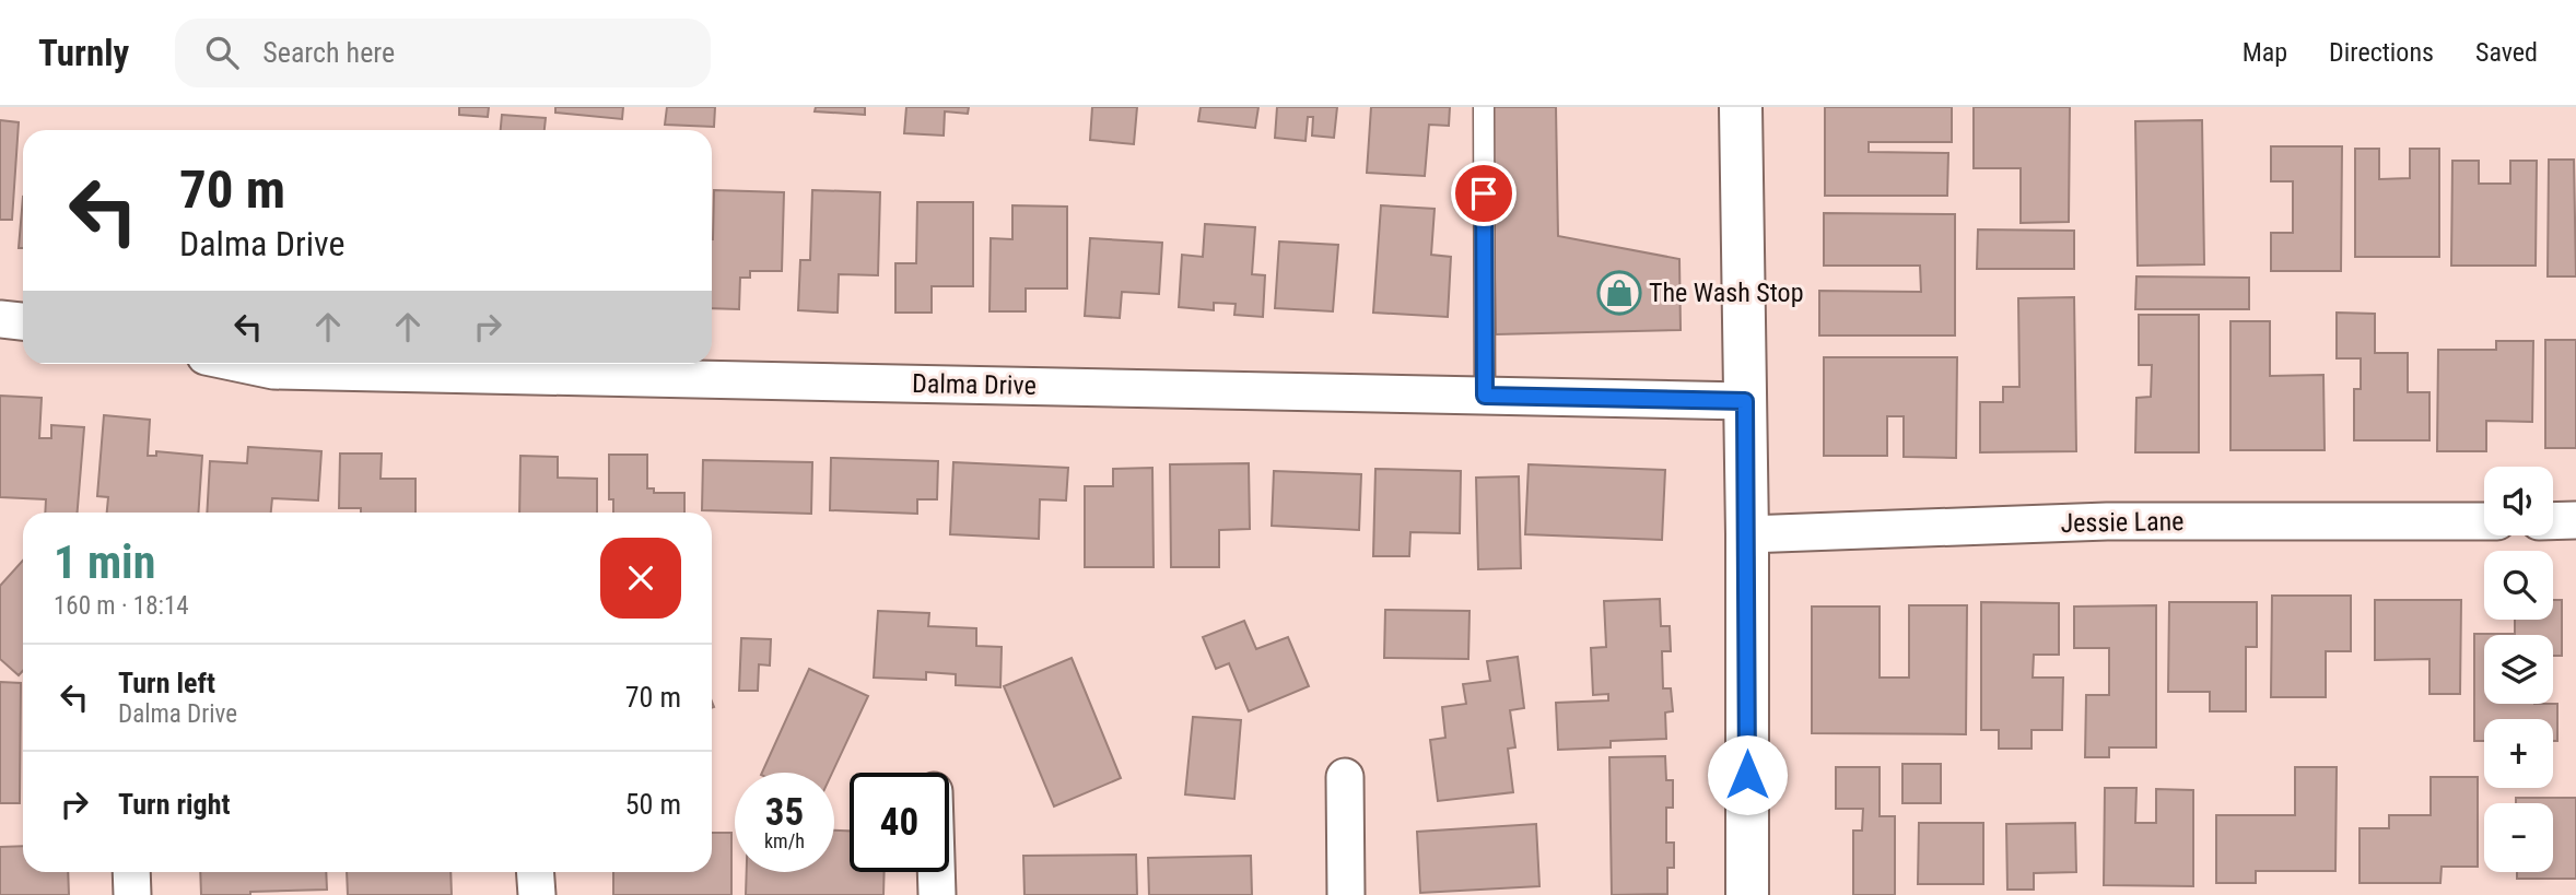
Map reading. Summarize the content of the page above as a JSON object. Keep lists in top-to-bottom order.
{
  "streets": {
    "street": ["Dalma Drive", "Jessie Lane"]
  },
  "places": {
    "shop": ["The Wash Stop"]
  },
  "page": {
    "header": "Turnly",
    "search": "Search here",
    "nav": ["Map", "Directions", "Saved"],
    "turn": ["70 m", "Dalma Drive"],
    "map_buttons": ["+", "−"],
    "heading": ["1 min", "160 m · 18:14"],
    "list": [
      {
        "name": "Turn left",
        "note": "Dalma Drive",
        "value": "70 m"
      },
      {
        "name": "Turn right",
        "value": "50 m"
      }
    ],
    "speed": "35 km/h",
    "limit": "40"
  }
}
